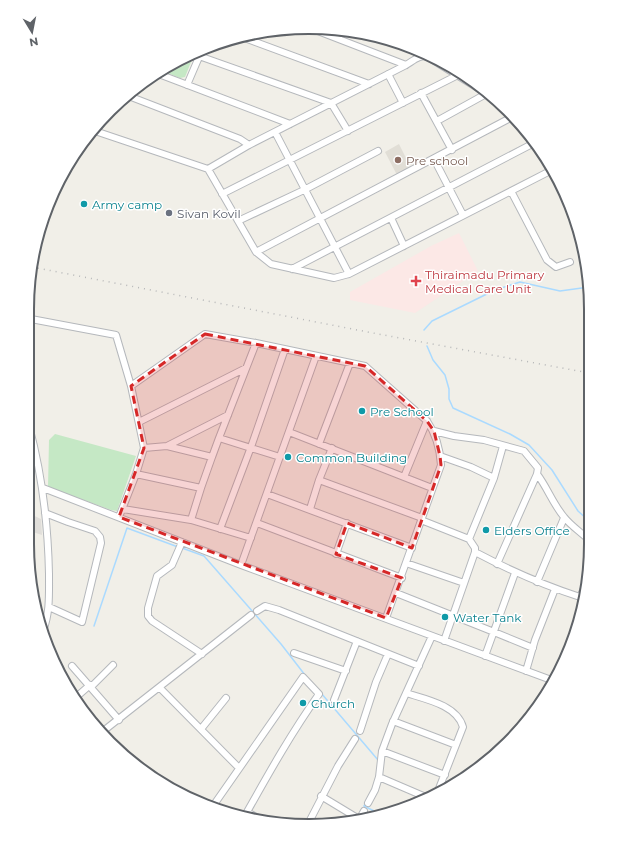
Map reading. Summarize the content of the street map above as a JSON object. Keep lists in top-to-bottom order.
{
  "places": {
    "other": [
      "Pre school",
      "Army camp",
      "Sivan Kovil",
      "Pre School",
      "Common Building",
      "Elders Office",
      "Water Tank",
      "Church"
    ],
    "health": ["Thiraimadu Primary Medical Care Unit"]
  },
  "north": "bottom"
}
